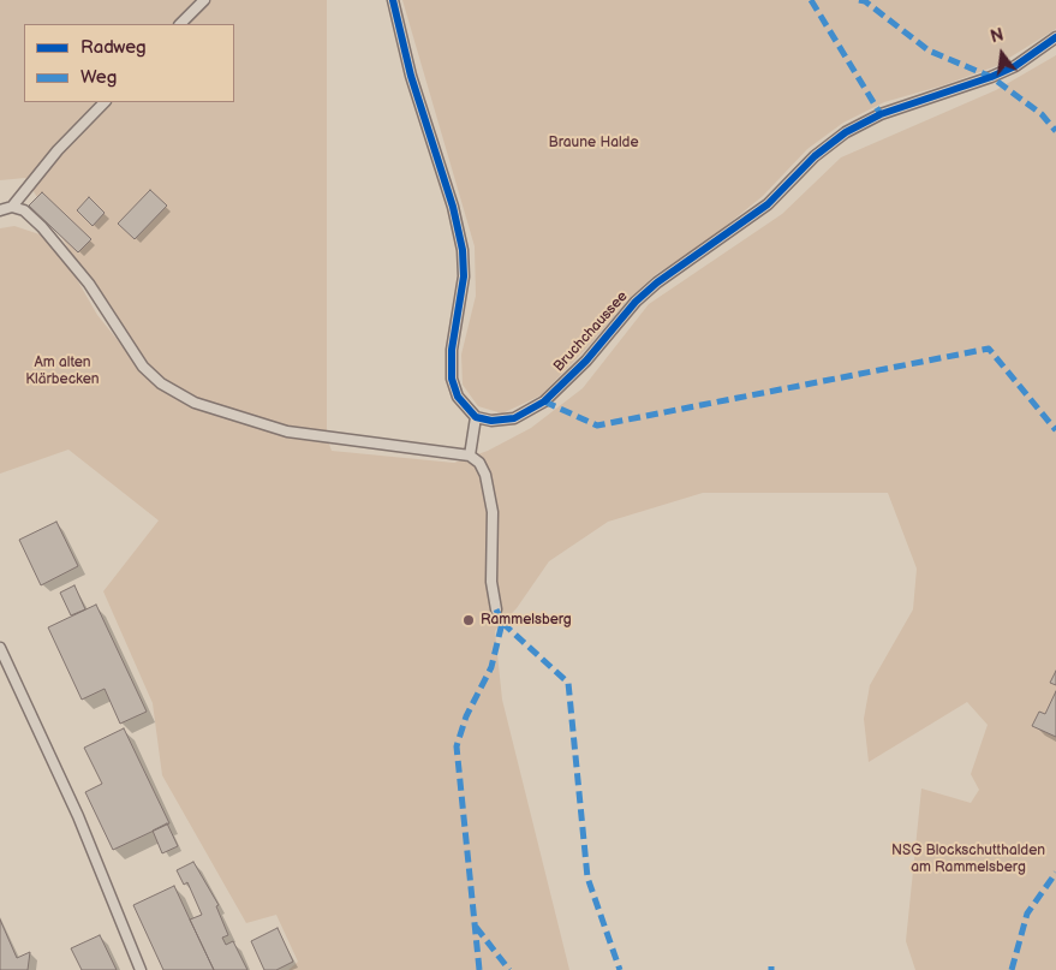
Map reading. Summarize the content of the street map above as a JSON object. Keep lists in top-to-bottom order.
{
  "streets": {
    "lane": ["Bruchchaussee"]
  },
  "parks": ["Braune Halde", "Am alten Klärbecken", "NSG Blockschutthalden am Rammelsberg"],
  "places": ["Rammelsberg"],
  "legend": ["Radweg", "Weg"],
  "north": "top"
}
